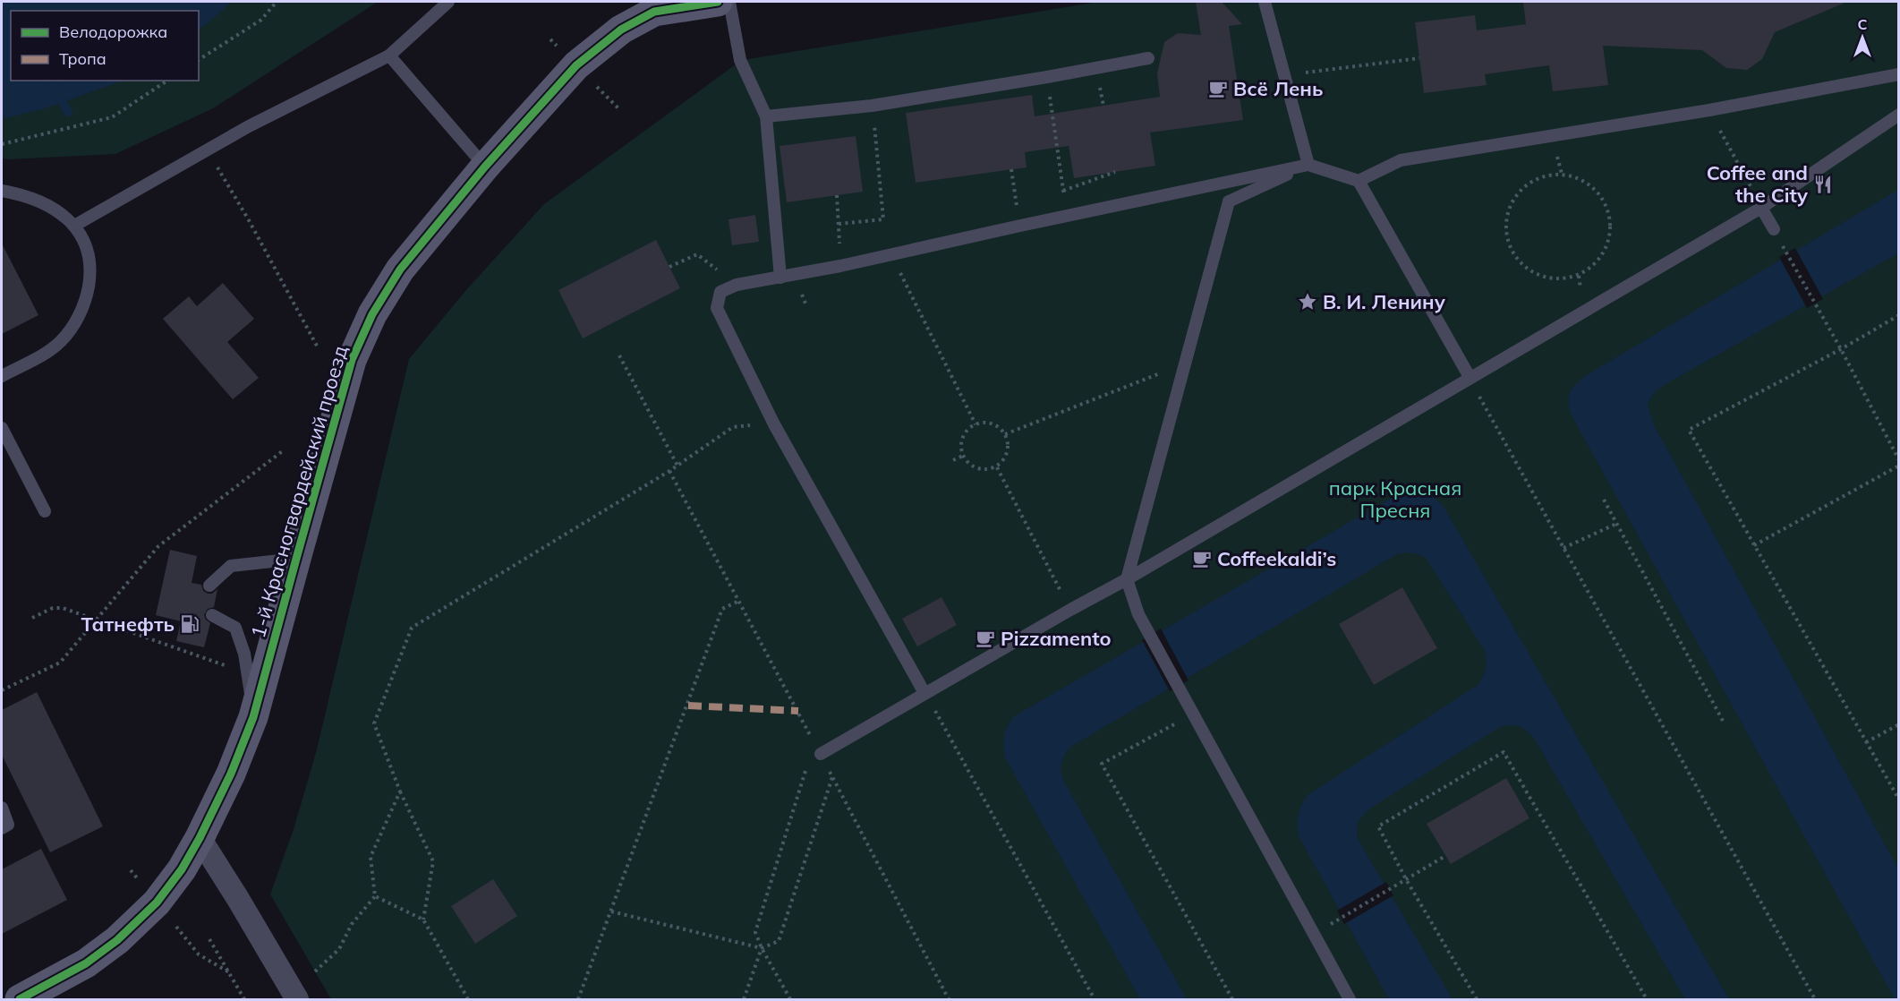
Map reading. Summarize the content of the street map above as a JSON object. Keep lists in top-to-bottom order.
{
  "streets": {
    "street": ["1-й Красногвардейский проезд"]
  },
  "parks": ["парк Красная Пресня"],
  "places": {
    "cafe": ["Всё Лень", "Coffeekaldi’s", "Pizzamento"],
    "restaurant": ["Coffee and the City"],
    "place": ["В. И. Ленину"],
    "fuel station": ["Татнефть"]
  },
  "legend": ["Велодорожка", "Тропа"],
  "north": "top"
}
